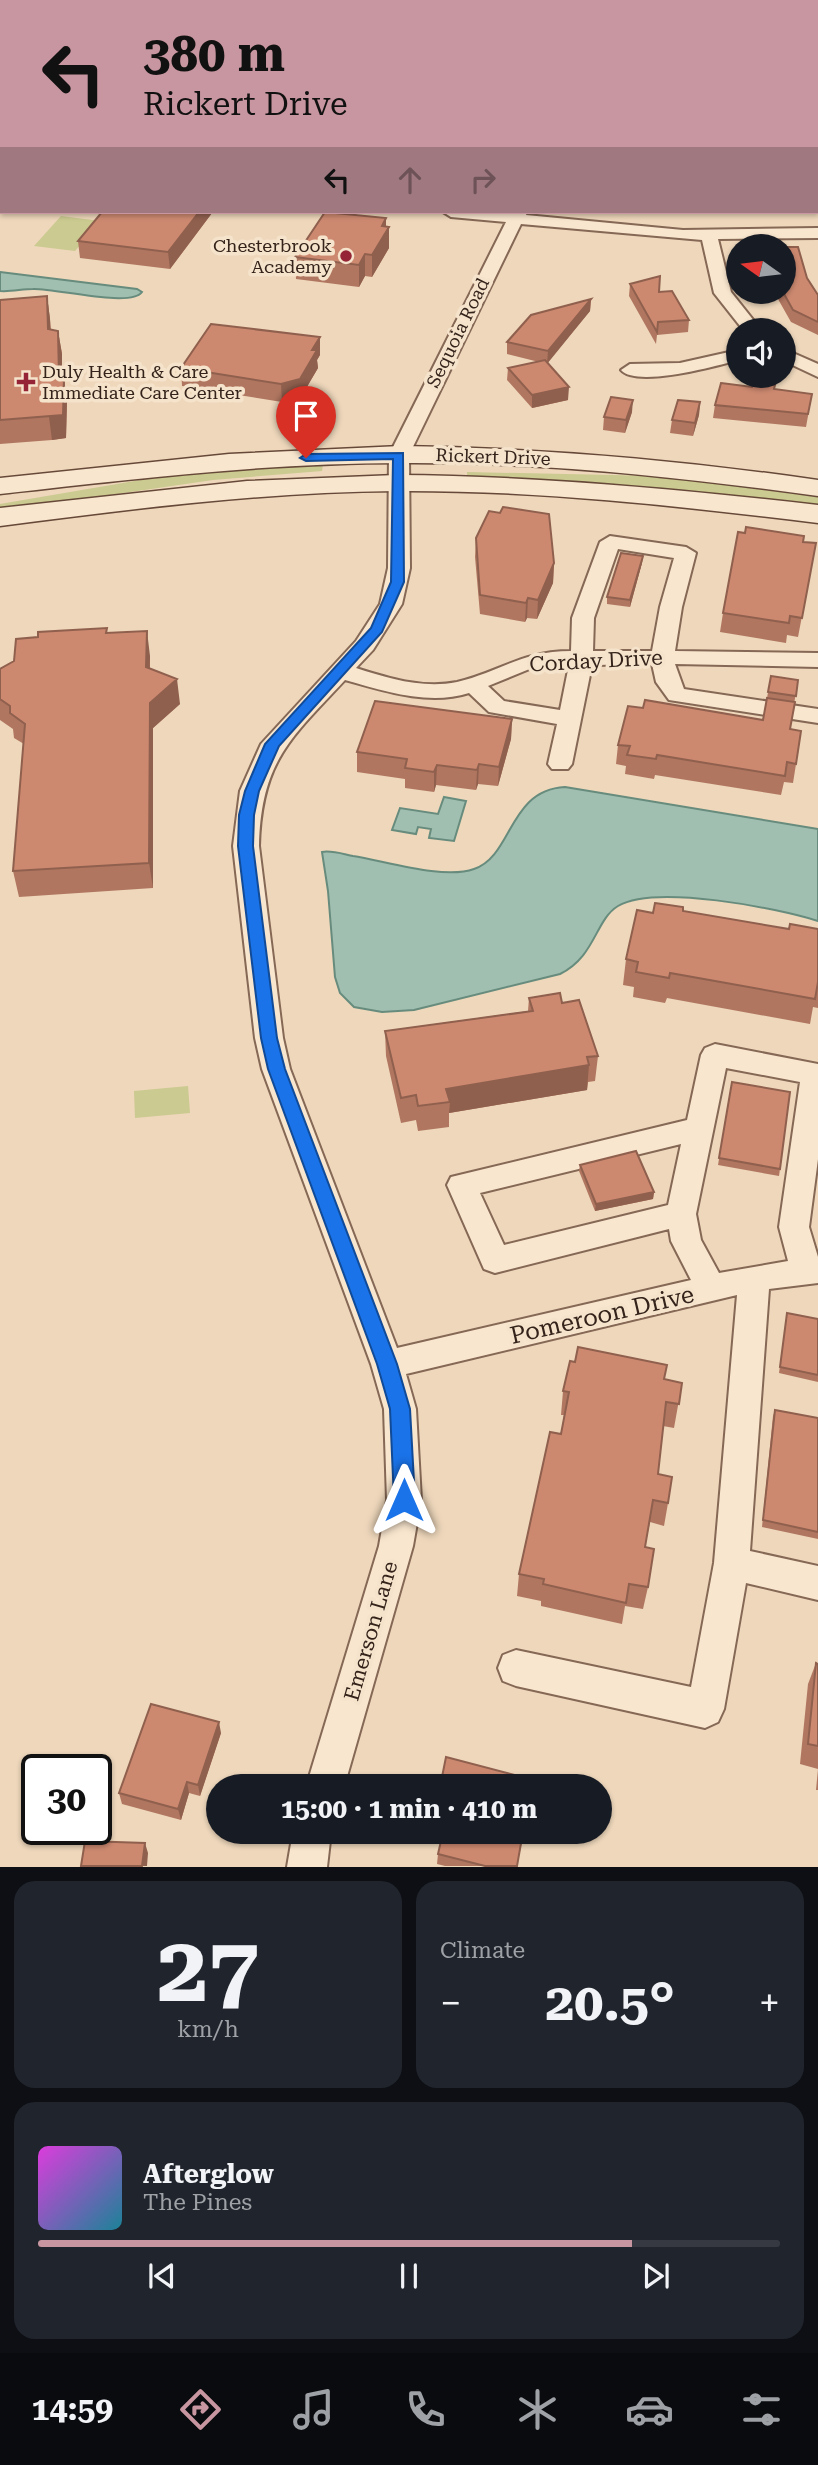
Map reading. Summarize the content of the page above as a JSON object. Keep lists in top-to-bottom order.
{
  "streets": {
    "street": [
      "Sequoia Road",
      "Rickert Drive",
      "Corday Drive",
      "Pomeroon Drive",
      "Emerson Lane"
    ]
  },
  "crossings": [
    ["Sequoia Road", "Rickert Drive"],
    ["Sequoia Road", "Emerson Lane"],
    ["Rickert Drive", "Emerson Lane"],
    ["Corday Drive", "Emerson Lane"],
    ["Pomeroon Drive", "Emerson Lane"]
  ],
  "places": {
    "other": ["Chesterbrook Academy"],
    "health": ["Duly Health & Care Immediate Care Center"]
  },
  "north": "left",
  "page": {
    "turn": ["380 m", "Rickert Drive"],
    "limit": "30",
    "trip": "15:00 · 1 min · 410 m",
    "tile": [
      ["27", "km/h"],
      "Climate"
    ],
    "heat": ["−", "20.5°", "+"],
    "song": ["Afterglow", "The Pines"],
    "tabs": "14:59"
  }
}
